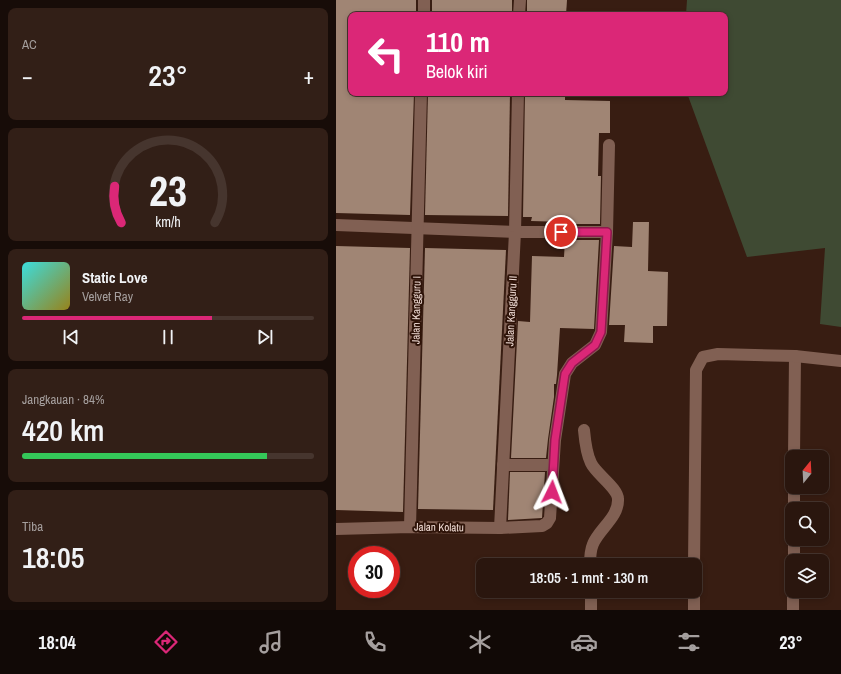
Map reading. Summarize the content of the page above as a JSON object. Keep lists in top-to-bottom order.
{
  "streets": {
    "street": ["Jalan Kangguru I", "Jalan Kangguru II", "Jalan Kolatu"]
  },
  "crossings": [
    ["Jalan Kangguru I", "Jalan Kolatu"],
    ["Jalan Kangguru II", "Jalan Kolatu"]
  ],
  "north": "top",
  "page": {
    "tile": [
      "AC",
      ["Jangkauan · 84%", "420 km"],
      ["Tiba", "18:05"]
    ],
    "turn": ["110 m", "Belok kiri"],
    "heat": ["−", "23°", "+"],
    "song": ["Static Love", "Velvet Ray"],
    "limit": "30",
    "trip": "18:05 · 1 mnt · 130 m",
    "tabs": ["18:04", "23°"],
    "gauge": ["23", "km/h"]
  }
}
